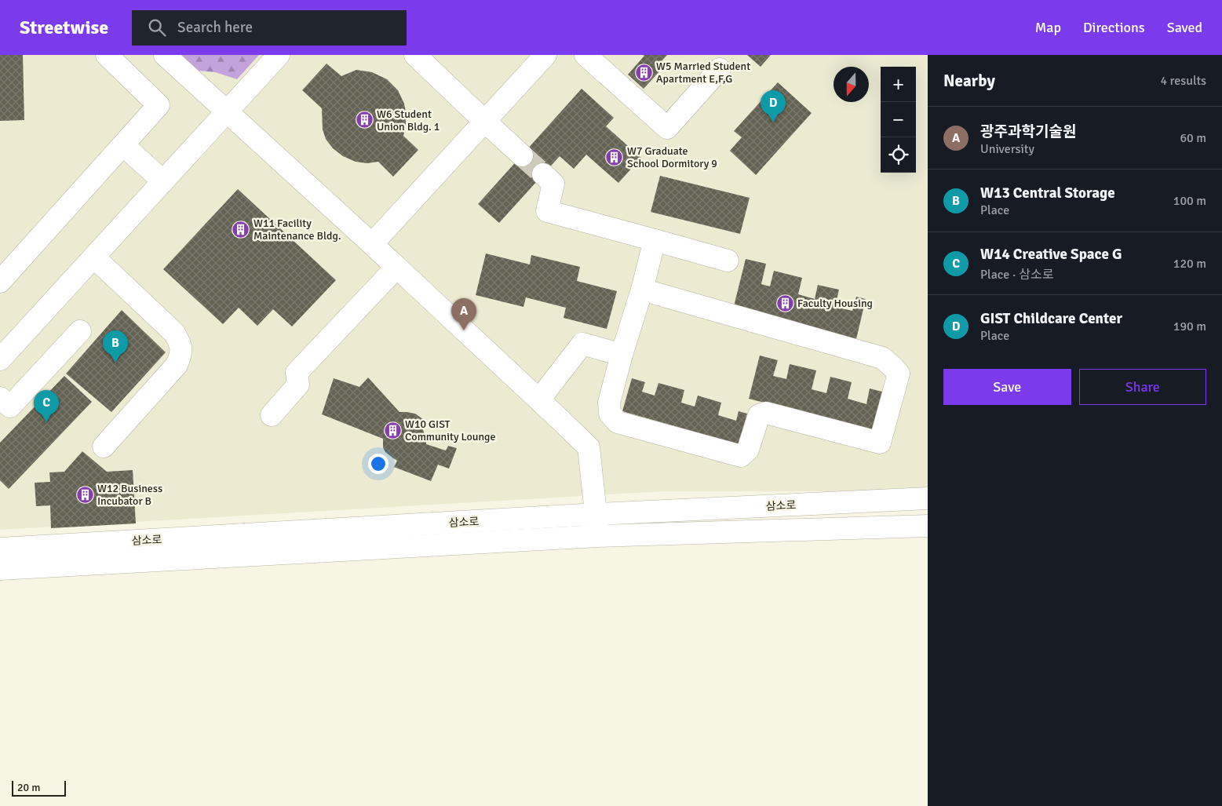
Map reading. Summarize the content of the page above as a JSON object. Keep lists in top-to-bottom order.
{
  "streets": {
    "street": ["삼소로"]
  },
  "places": {
    "building": [
      "W5 Married Student Apartment E,F,G",
      "W6 Student Union Bldg. 1",
      "W7 Graduate School Dormitory 9",
      "W11 Facility Maintenance Bldg.",
      "Faculty Housing",
      "W10 GIST Community Lounge",
      "W12 Business Incubator B"
    ]
  },
  "scale_bar": "20 m",
  "north": "bottom",
  "page": {
    "header": "Streetwise",
    "search": "Search here",
    "nav": ["Map", "Directions", "Saved"],
    "heading": ["Nearby", "4 results"],
    "map_buttons": ["+", "−"],
    "pins": [
      "D",
      "A",
      "B",
      "C"
    ],
    "list": [
      {
        "mark": "A",
        "name": "광주과학기술원",
        "note": "University",
        "value": "60 m"
      },
      {
        "mark": "B",
        "name": "W13 Central Storage",
        "note": "Place",
        "value": "100 m"
      },
      {
        "mark": "C",
        "name": "W14 Creative Space G",
        "note": "Place · 삼소로",
        "value": "120 m"
      },
      {
        "mark": "D",
        "name": "GIST Childcare Center",
        "note": "Place",
        "value": "190 m"
      }
    ],
    "buttons": ["Save", "Share"],
    "scale": "20 m"
  }
}
